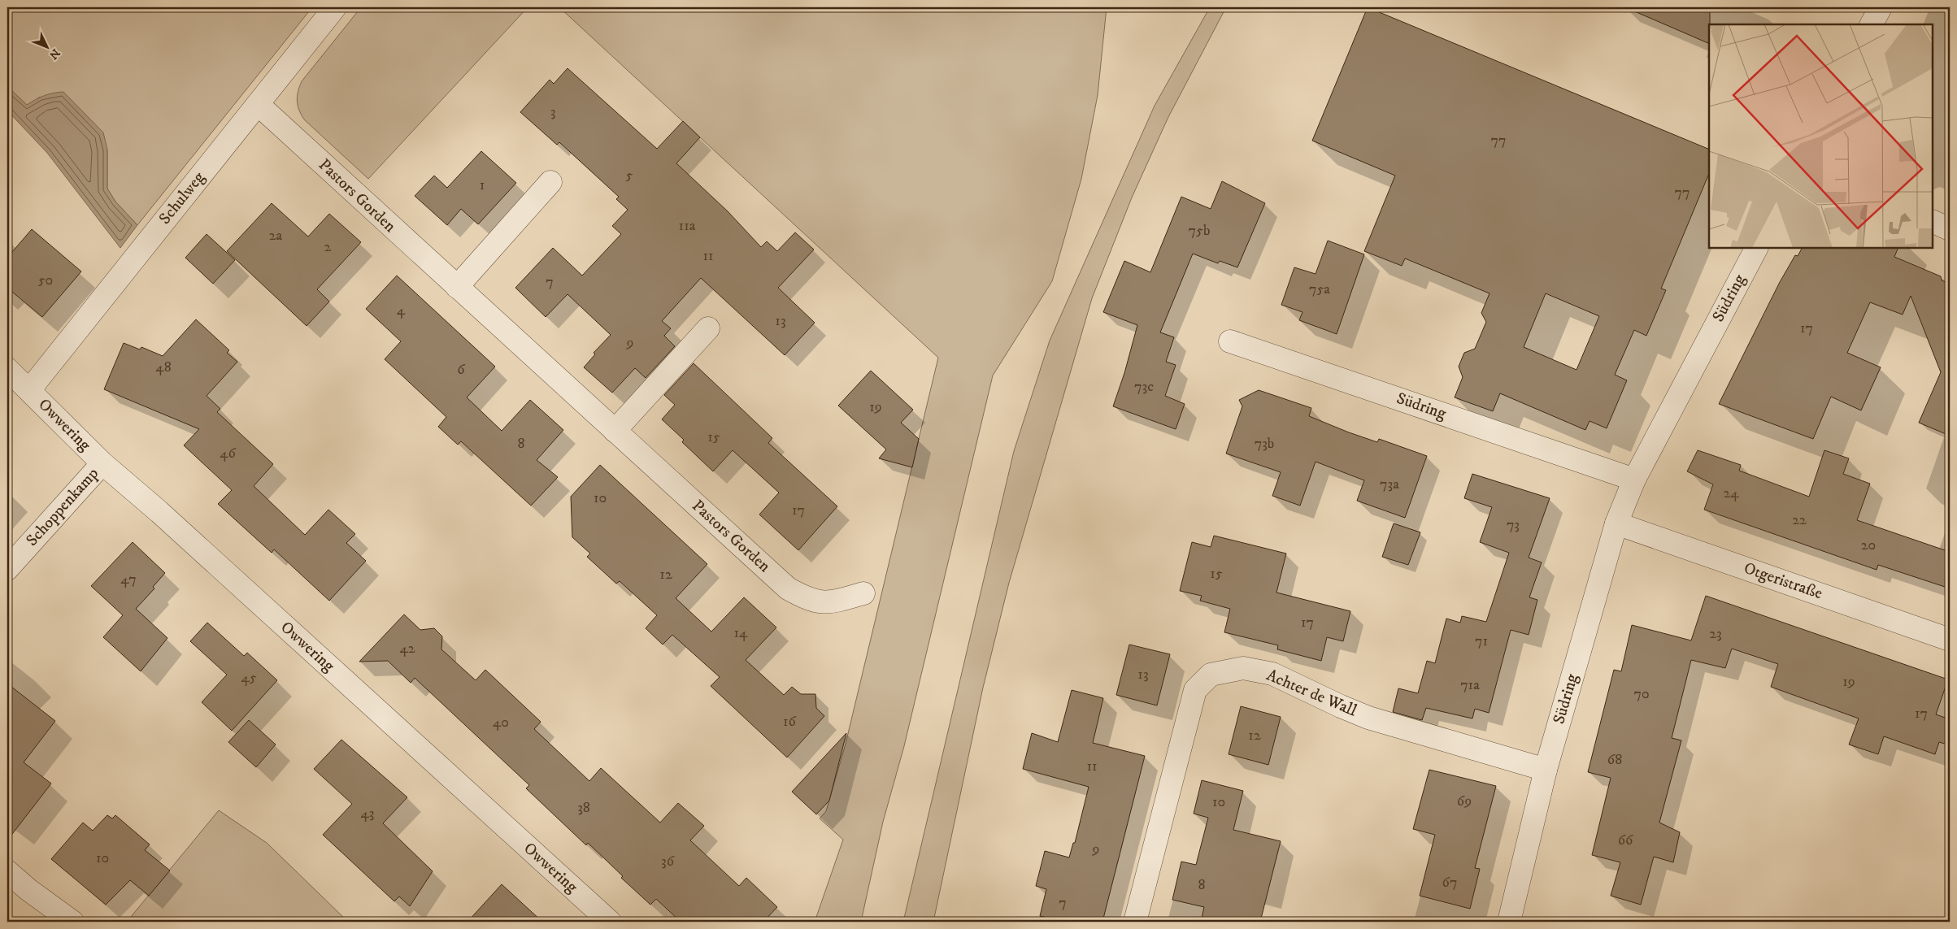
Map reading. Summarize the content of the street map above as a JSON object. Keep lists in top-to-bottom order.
{
  "streets": {
    "street": [
      "Pastors Gorden",
      "Schulweg",
      "Südring",
      "Owwering",
      "Schoppenkamp",
      "Otgeristraße",
      "Achter de Wall"
    ]
  },
  "crossings": [
    ["Pastors Gorden", "Schulweg"],
    ["Schulweg", "Owwering"],
    ["Südring", "Otgeristraße"],
    ["Südring", "Achter de Wall"],
    ["Owwering", "Schoppenkamp"]
  ],
  "house_numbers": [
    "3",
    "77",
    "5",
    "1",
    "77",
    "11a",
    "75b",
    "2a",
    "2",
    "11",
    "50",
    "7",
    "75a",
    "4",
    "13",
    "17",
    "9",
    "48",
    "6",
    "73c",
    "19",
    "15",
    "8",
    "73b",
    "46",
    "73a",
    "24",
    "10",
    "17",
    "22",
    "73",
    "20",
    "15",
    "12",
    "47",
    "17",
    "14",
    "23",
    "71",
    "42",
    "13",
    "45",
    "19",
    "71a",
    "70",
    "17",
    "16",
    "40",
    "12",
    "68",
    "11",
    "69",
    "10",
    "38",
    "43",
    "66",
    "9",
    "10",
    "36",
    "67",
    "8",
    "7"
  ],
  "north": "bottom right"
}
